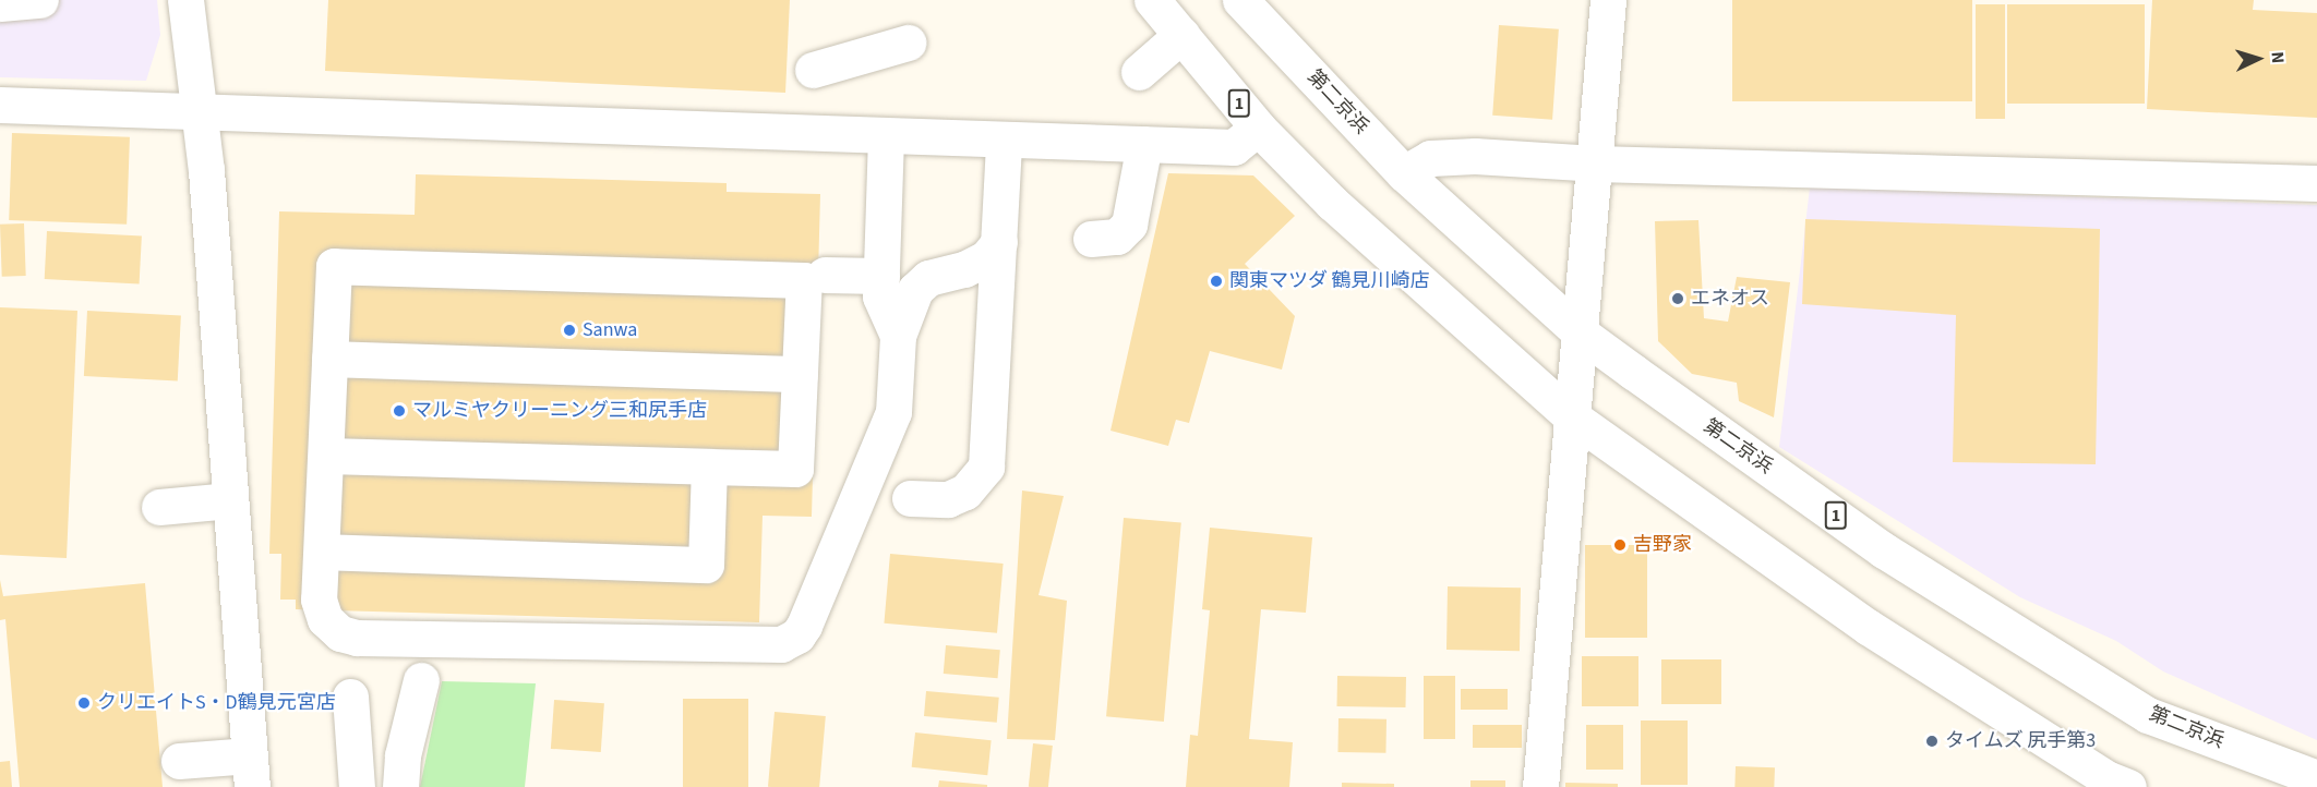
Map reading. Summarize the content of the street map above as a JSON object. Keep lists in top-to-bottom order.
{
  "streets": {
    "main road": ["第二京浜", "1"]
  },
  "places": [
    "関東マツダ 鶴見川崎店",
    "エネオス",
    "Sanwa",
    "マルミヤクリーニング三和尻手店",
    "吉野家",
    "クリエイトS・D鶴見元宮店",
    "タイムズ 尻手第3"
  ],
  "north": "right"
}
